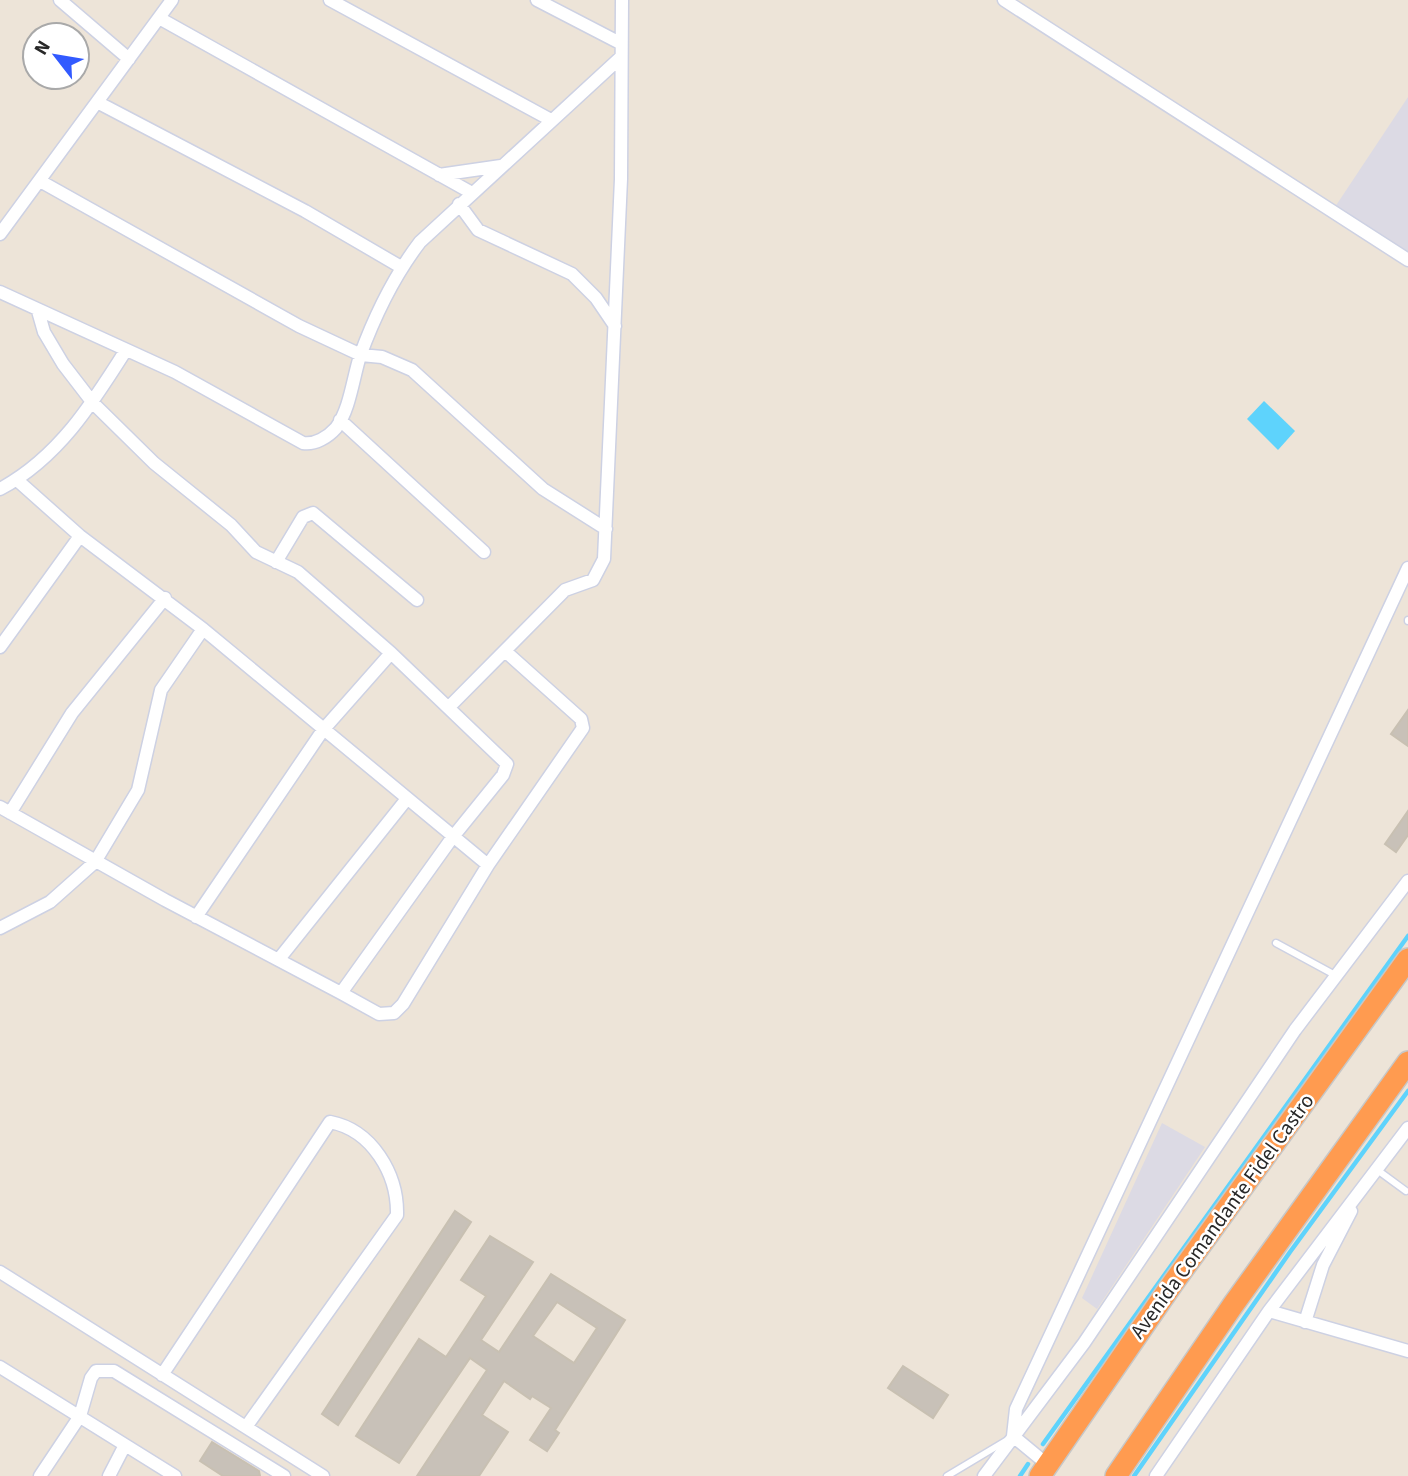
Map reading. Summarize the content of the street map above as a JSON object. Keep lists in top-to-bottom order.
{
  "streets": {
    "highway": ["Avenida Comandante Fidel Castro"]
  },
  "north": "top left"
}
